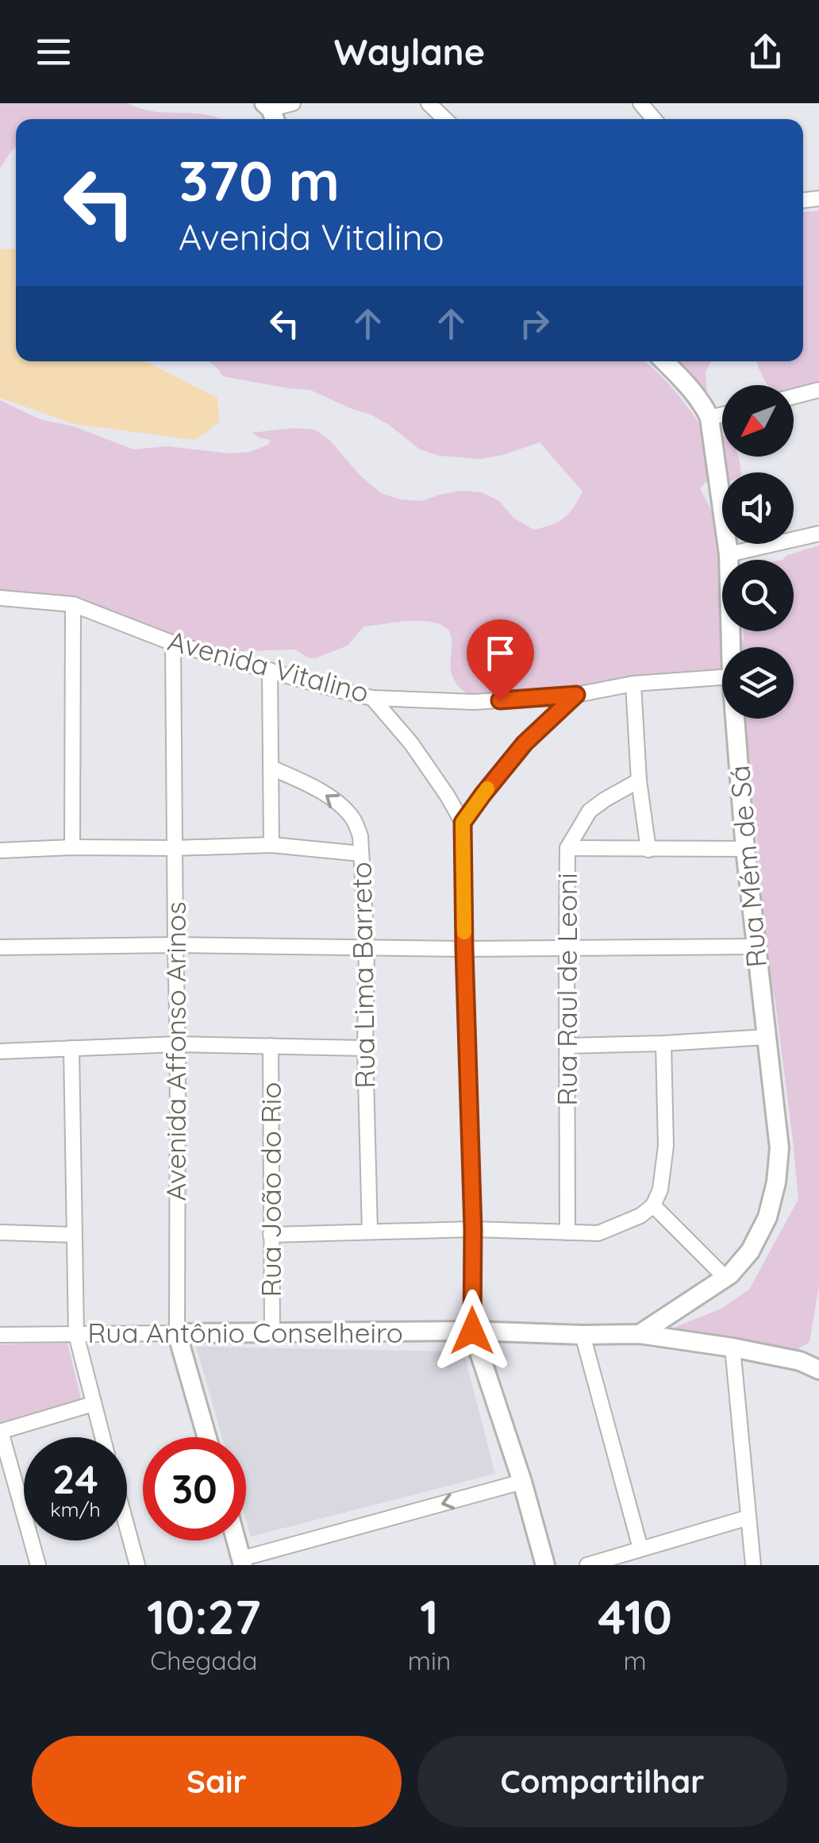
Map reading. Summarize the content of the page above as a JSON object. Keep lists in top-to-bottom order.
{
  "streets": {
    "street": [
      "Avenida Vitalino",
      "Rua Mém de Sá",
      "Rua Lima Barreto",
      "Rua Raul de Leoni",
      "Avenida Affonso Arinos",
      "Rua João do Rio",
      "Rua Antônio Conselheiro"
    ]
  },
  "crossings": [
    ["Avenida Vitalino", "Avenida Affonso Arinos"],
    ["Rua Mém de Sá", "Rua Antônio Conselheiro"],
    ["Avenida Affonso Arinos", "Rua Antônio Conselheiro"],
    ["Rua João do Rio", "Rua Antônio Conselheiro"]
  ],
  "north": "bottom left",
  "page": {
    "header": "Waylane",
    "turn": ["370 m", "Avenida Vitalino"],
    "speed": "24 km/h",
    "limit": "30",
    "eta": [
      "10:27",
      "Chegada",
      "1",
      "min",
      "410",
      "m"
    ],
    "buttons": ["Sair", "Compartilhar"]
  }
}
